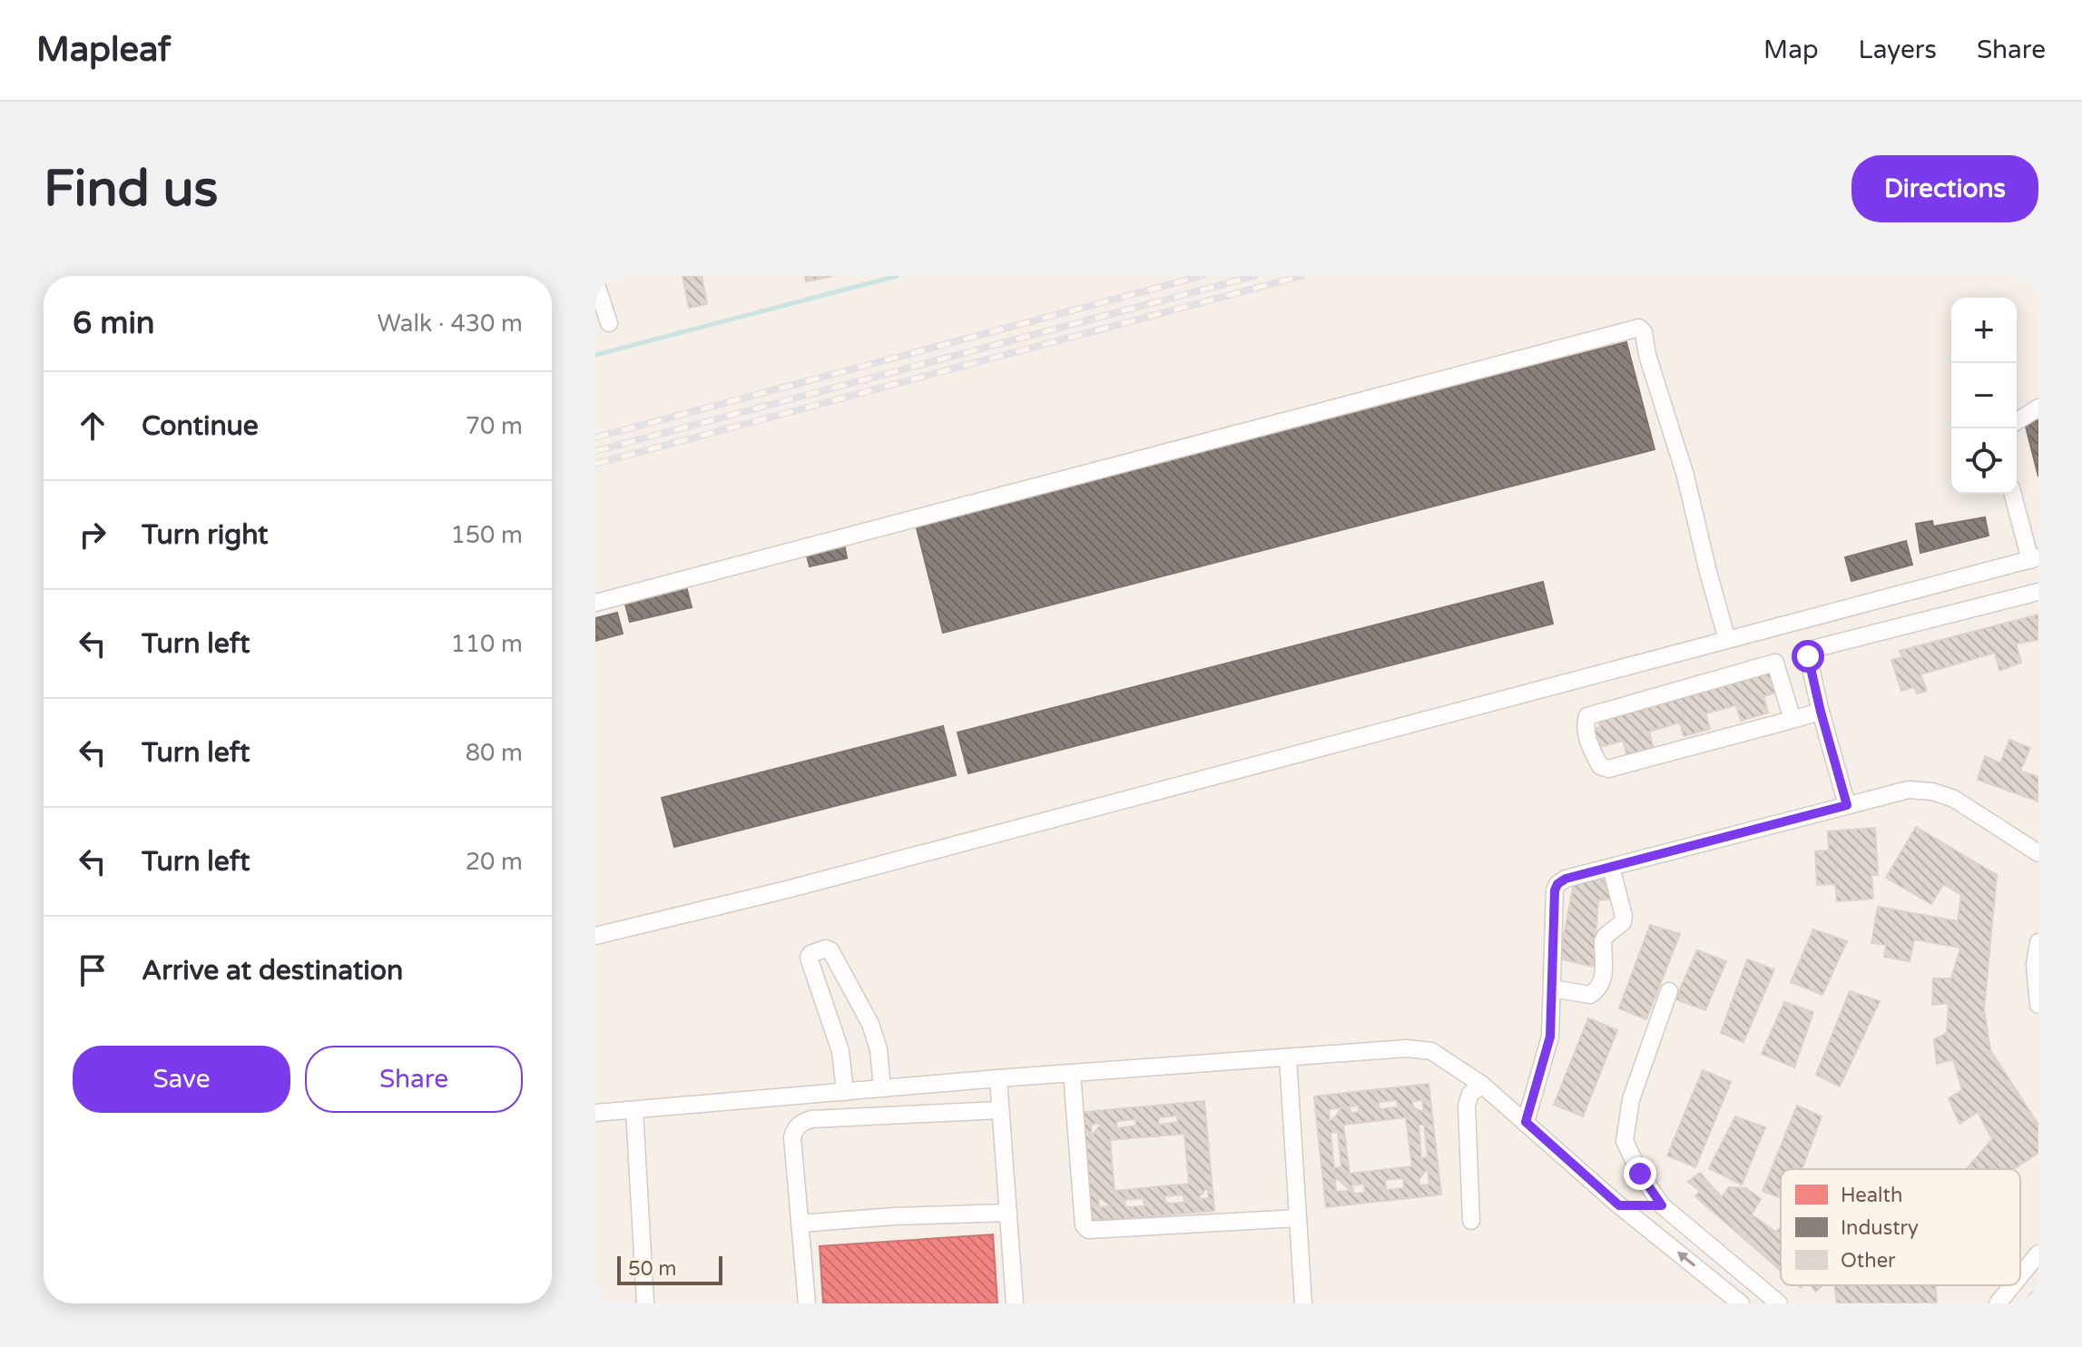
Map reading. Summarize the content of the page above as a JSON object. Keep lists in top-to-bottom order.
{
  "legend": ["Health", "Industry", "Other"],
  "scale_bar": "50 m",
  "page": {
    "header": "Mapleaf",
    "nav": ["Map", "Layers", "Share"],
    "buttons": [
      "Directions",
      ["Save", "Share"]
    ],
    "title": "Find us",
    "heading": ["6 min", "Walk · 430 m"],
    "map_buttons": ["+", "−"],
    "list": [
      ["Continue", "70 m"],
      ["Turn right", "150 m"],
      ["Turn left", "110 m"],
      ["Turn left", "80 m"],
      ["Turn left", "20 m"],
      "Arrive at destination"
    ],
    "scale": "50 m"
  }
}
